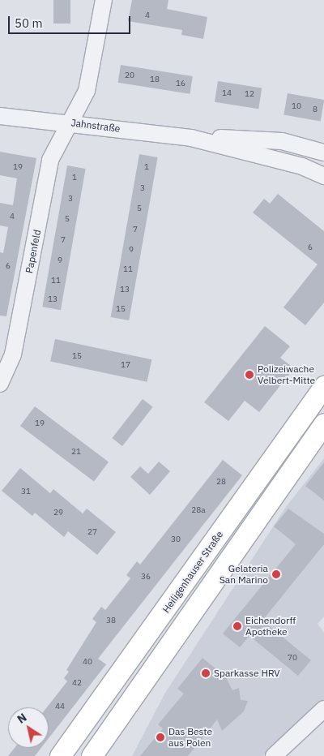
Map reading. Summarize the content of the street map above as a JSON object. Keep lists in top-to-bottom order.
{
  "streets": {
    "main road": ["Heiligenhauser Straße"],
    "street": ["Jahnstraße", "Papenfeld"]
  },
  "crossings": [
    ["Jahnstraße", "Papenfeld"]
  ],
  "places": [
    "Polizeiwache Velbert-Mitte",
    "Gelateria San Marino",
    "Eichendorff Apotheke",
    "Sparkasse HRV",
    "Das Beste aus Polen"
  ],
  "house_numbers": [
    "4",
    "20",
    "18",
    "16",
    "14",
    "12",
    "10",
    "8",
    "19",
    "1",
    "1",
    "3",
    "3",
    "5",
    "4",
    "5",
    "7",
    "7",
    "6",
    "9",
    "9",
    "6",
    "11",
    "11",
    "13",
    "13",
    "15",
    "15",
    "17",
    "19",
    "21",
    "28",
    "31",
    "28a",
    "29",
    "27",
    "30",
    "36",
    "38",
    "70",
    "40",
    "42",
    "44"
  ],
  "scale_bar": "50 m",
  "north": "top left"
}
